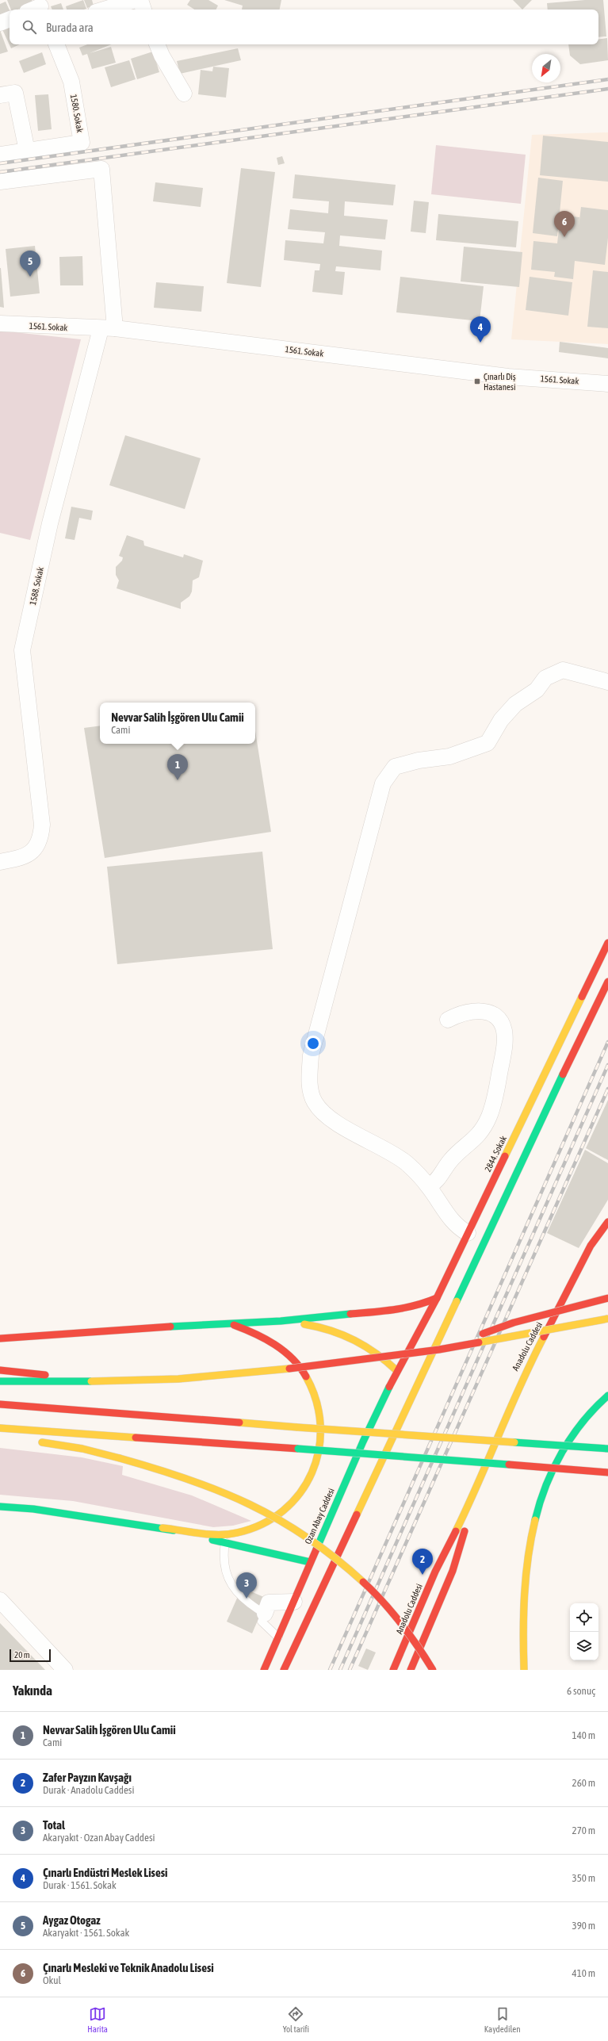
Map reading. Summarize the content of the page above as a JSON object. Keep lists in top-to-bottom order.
{
  "streets": {
    "main road": ["2844. Sokak", "Anadolu Caddesi", "Ozan Abay Caddesi"],
    "street": ["1580. Sokak", "1561. Sokak", "1588. Sokak"]
  },
  "crossings": [
    ["1561. Sokak", "1588. Sokak"],
    ["2844. Sokak", "Ozan Abay Caddesi"]
  ],
  "places": {
    "transit": ["Çınarlı Diş Hastanesi"]
  },
  "scale_bar": "20 m",
  "north": "bottom left",
  "page": {
    "search": "Burada ara",
    "pins": [
      "6",
      "5",
      "4",
      "1",
      "2",
      "3"
    ],
    "popup": ["Nevvar Salih İşgören Ulu Camii", "Cami"],
    "scale": "20 m",
    "heading": ["Yakında", "6 sonuç"],
    "list": [
      {
        "mark": "1",
        "name": "Nevvar Salih İşgören Ulu Camii",
        "note": "Cami",
        "value": "140 m"
      },
      {
        "mark": "2",
        "name": "Zafer Payzın Kavşağı",
        "note": "Durak · Anadolu Caddesi",
        "value": "260 m"
      },
      {
        "mark": "3",
        "name": "Total",
        "note": "Akaryakıt · Ozan Abay Caddesi",
        "value": "270 m"
      },
      {
        "mark": "4",
        "name": "Çınarlı Endüstri Meslek Lisesi",
        "note": "Durak · 1561. Sokak",
        "value": "350 m"
      },
      {
        "mark": "5",
        "name": "Aygaz Otogaz",
        "note": "Akaryakıt · 1561. Sokak",
        "value": "390 m"
      },
      {
        "mark": "6",
        "name": "Çınarlı Mesleki ve Teknik Anadolu Lisesi",
        "note": "Okul",
        "value": "410 m"
      }
    ],
    "nav": ["Harita", "Yol tarifi", "Kaydedilen"]
  }
}
